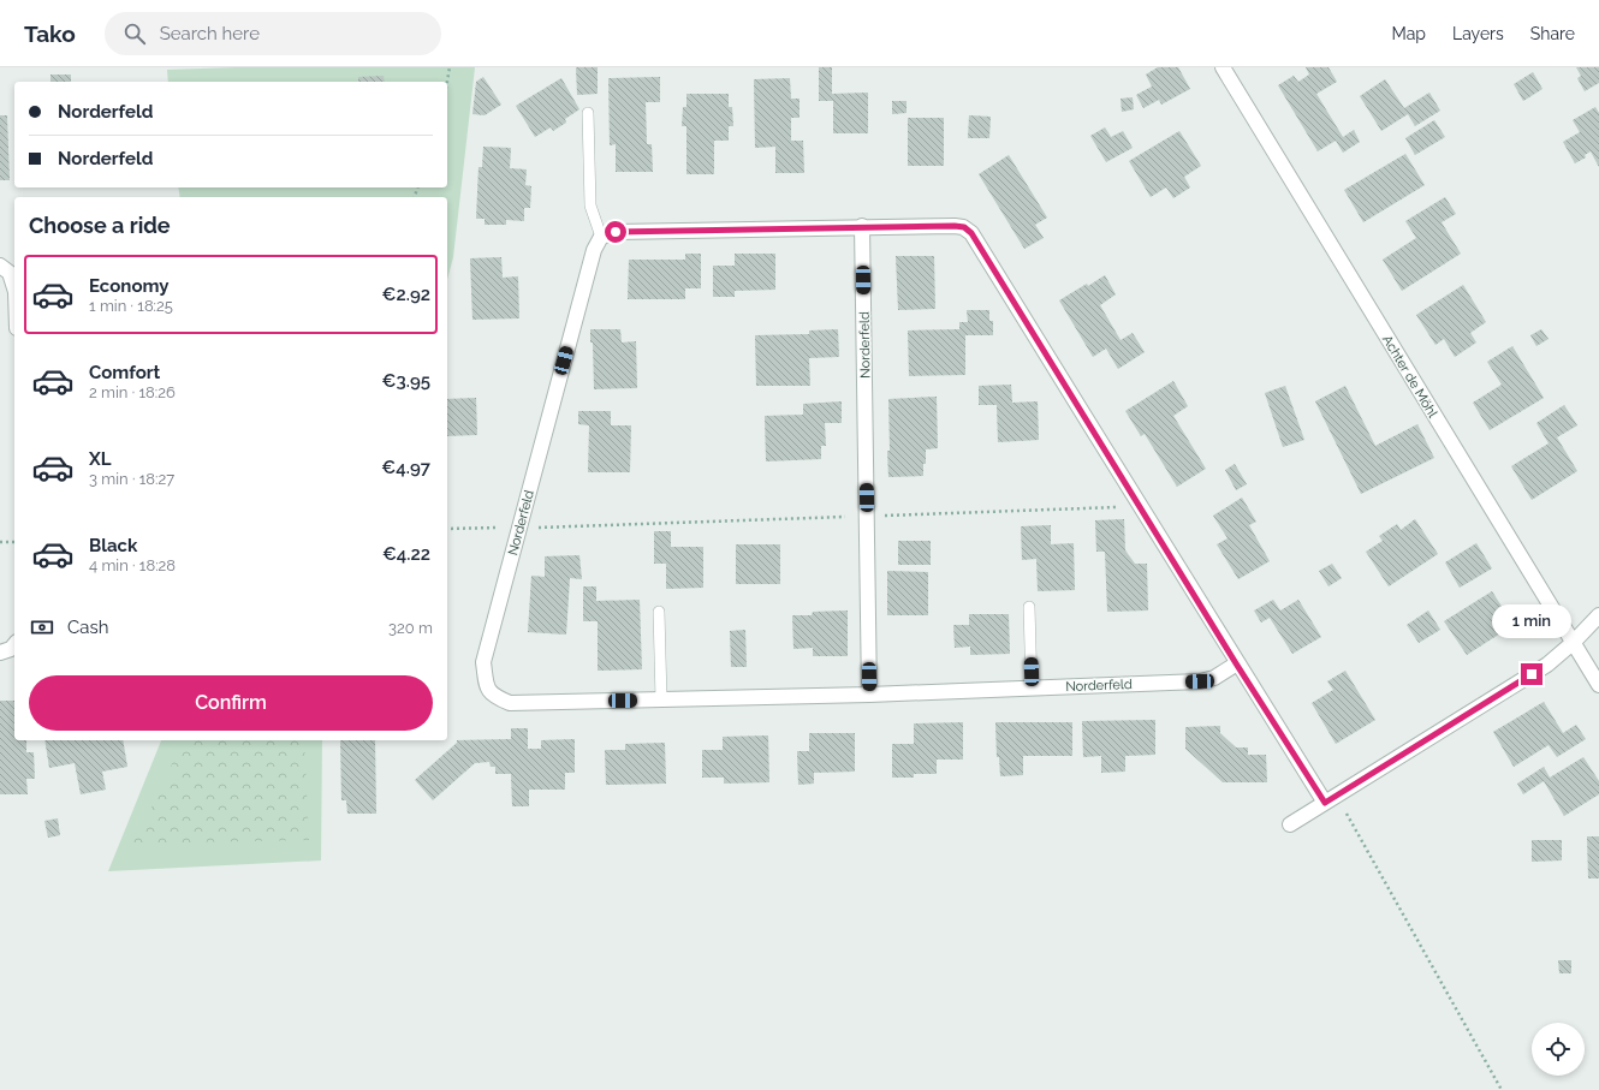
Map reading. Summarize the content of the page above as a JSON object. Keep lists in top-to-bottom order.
{
  "streets": {
    "street": ["Norderfeld", "Achter de Möhl"]
  },
  "page": {
    "header": "Tako",
    "search": "Search here",
    "nav": ["Map", "Layers", "Share"],
    "banner": ["Norderfeld", "Norderfeld"],
    "heading": "Choose a ride",
    "list": [
      {
        "name": "Economy",
        "note": "1 min · 18:25",
        "value": "€2.92"
      },
      {
        "name": "Comfort",
        "note": "2 min · 18:26",
        "value": "€3.95"
      },
      {
        "name": "XL",
        "note": "3 min · 18:27",
        "value": "€4.97"
      },
      {
        "name": "Black",
        "note": "4 min · 18:28",
        "value": "€4.22"
      }
    ],
    "pay": ["Cash", "320 m"],
    "bubble": "1 min",
    "buttons": "Confirm"
  }
}
